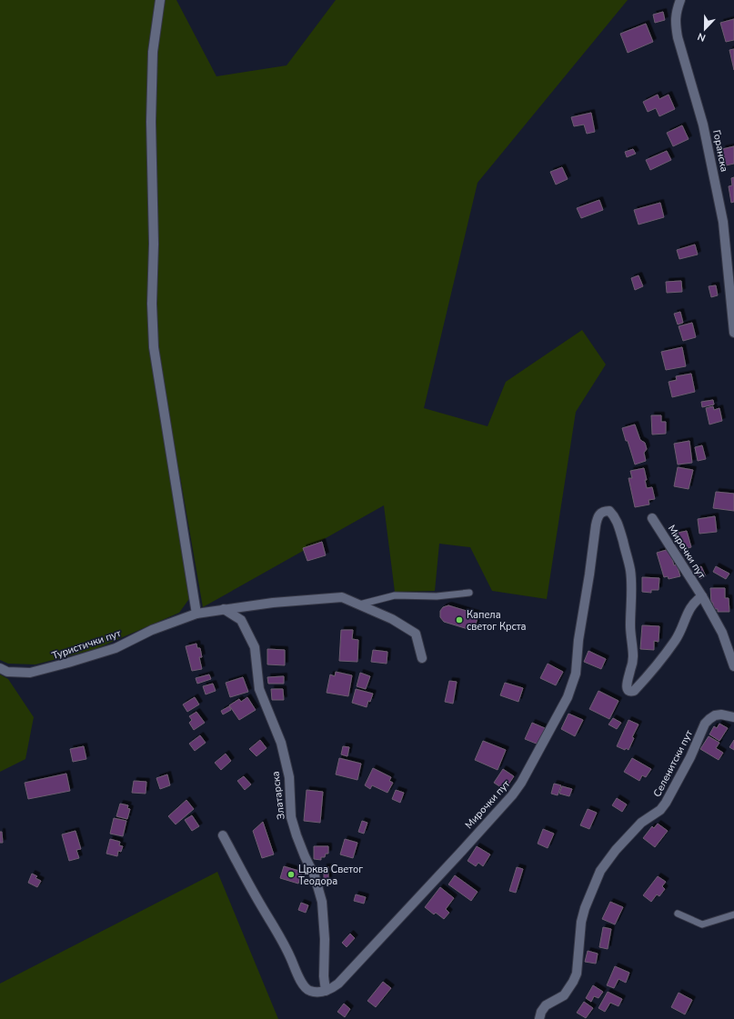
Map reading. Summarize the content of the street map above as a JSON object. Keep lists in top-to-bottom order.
{
  "streets": {
    "street": [
      "Горанска",
      "Мирочки пут",
      "Туристички пут",
      "Селенитски пут",
      "Златарска"
    ]
  },
  "crossings": [
    ["Мирочки пут", "Златарска"],
    ["Туристички пут", "Златарска"]
  ],
  "places": ["Капела светог Крста", "Црква Светог Теодора"],
  "north": "bottom"
}
